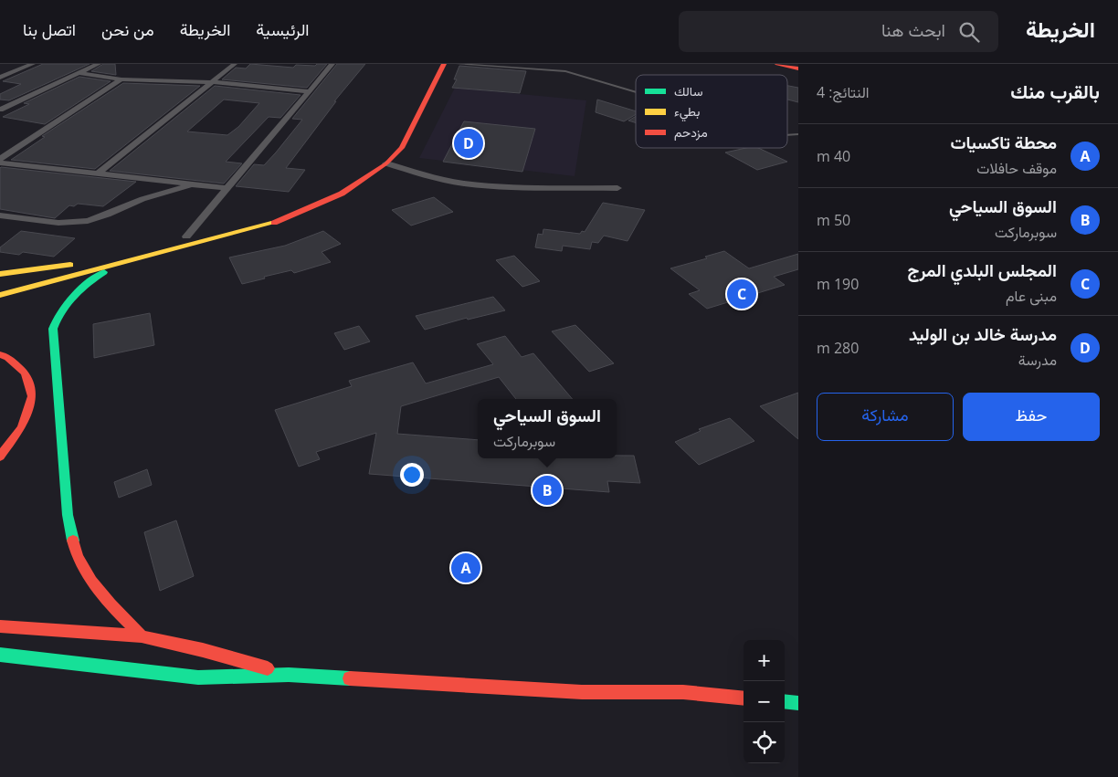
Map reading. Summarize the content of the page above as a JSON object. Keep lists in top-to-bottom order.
{
  "legend": ["سالك", "بطيء", "مزدحم"],
  "page": {
    "header": "الخريطة",
    "search": "ابحث هنا",
    "nav": [
      "الرئيسية",
      "الخريطة",
      "من نحن",
      "اتصل بنا"
    ],
    "heading": ["بالقرب منك", "النتائج: 4"],
    "list": [
      {
        "mark": "A",
        "name": "محطة تاكسيات",
        "note": "موقف حافلات",
        "value": "40 m"
      },
      {
        "mark": "B",
        "name": "السوق السياحي",
        "note": "سوبرماركت",
        "value": "50 m"
      },
      {
        "mark": "C",
        "name": "المجلس البلدي المرج",
        "note": "مبنى عام",
        "value": "190 m"
      },
      {
        "mark": "D",
        "name": "مدرسة خالد بن الوليد",
        "note": "مدرسة",
        "value": "280 m"
      }
    ],
    "pins": [
      "D",
      "C",
      "B",
      "A"
    ],
    "buttons": ["حفظ", "مشاركة"],
    "popup": ["السوق السياحي", "سوبرماركت"],
    "map_buttons": ["+", "−"]
  }
}
